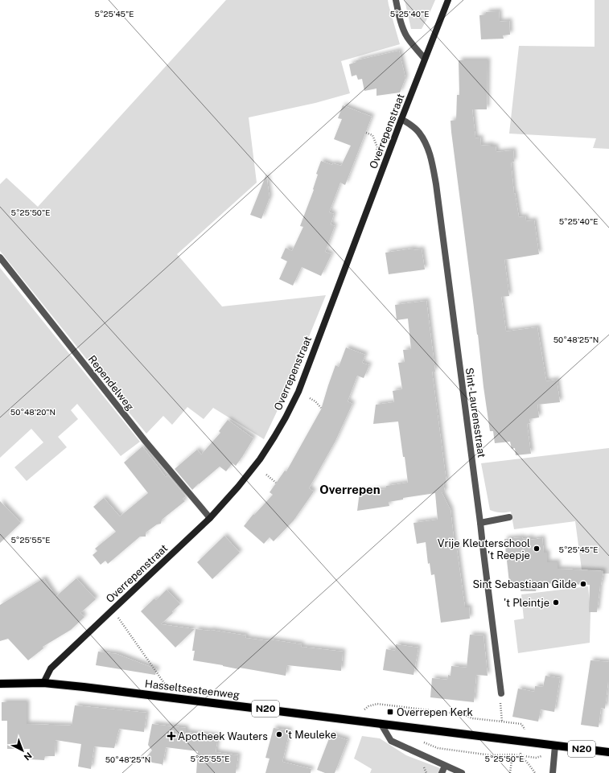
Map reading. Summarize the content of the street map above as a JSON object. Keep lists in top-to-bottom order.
{
  "streets": {
    "main road": ["Hasseltsesteenweg", "N20"],
    "street": ["Overrepenstraat", "Rependelweg", "Sint-Laurensstraat"]
  },
  "crossings": [
    ["Overrepenstraat", "Rependelweg"],
    ["Overrepenstraat", "Sint-Laurensstraat"],
    ["Overrepenstraat", "Hasseltsesteenweg"]
  ],
  "districts": ["Overrepen"],
  "places": {
    "other": [
      "Vrije Kleuterschool 't Reepje",
      "Sint Sebastiaan Gilde",
      "'t Pleintje",
      "'t Meuleke"
    ],
    "transit": ["Overrepen Kerk"],
    "health": ["Apotheek Wauters"]
  },
  "north": "bottom right",
  "coordinates": [
    "5°25'45\"E",
    "5°25'40\"E",
    "5°25'50\"E",
    "50°48'25\"N",
    "50°48'20\"N",
    "5°25'55\"E"
  ]
}
